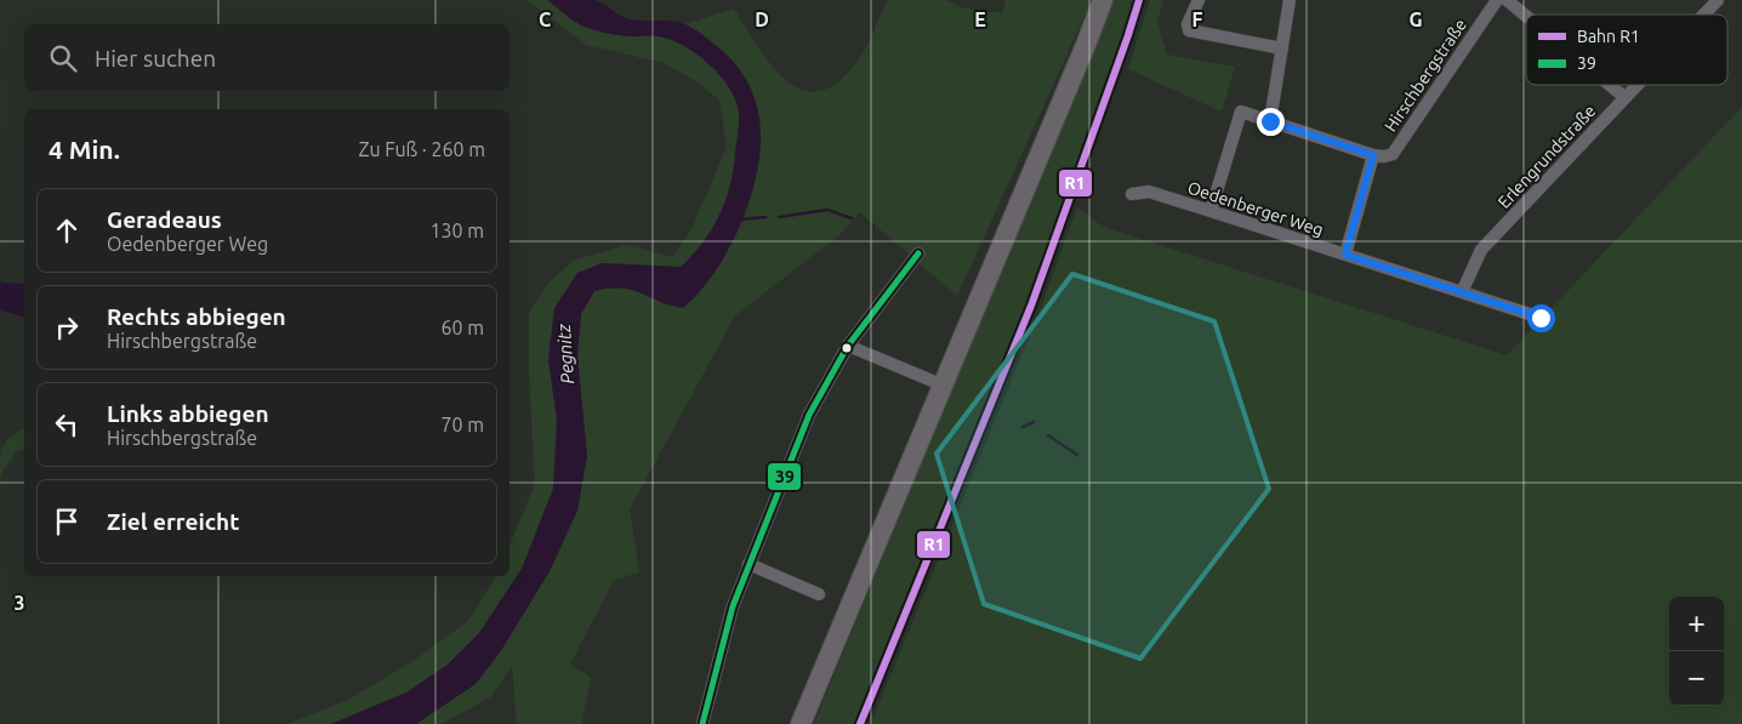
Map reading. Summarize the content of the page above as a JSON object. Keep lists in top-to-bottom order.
{
  "streets": {
    "street": ["Hirschbergstraße", "Erlengrundstraße", "Oedenberger Weg"]
  },
  "crossings": [
    ["Erlengrundstraße", "Oedenberger Weg"]
  ],
  "water": ["Pegnitz"],
  "lines": ["rail line R1", "transit line 39"],
  "legend": ["Bahn R1", "39"],
  "page": {
    "search": "Hier suchen",
    "heading": ["4 Min.", "Zu Fuß · 260 m"],
    "list": [
      ["Geradeaus", "Oedenberger Weg", "130 m"],
      ["Rechts abbiegen", "Hirschbergstraße", "60 m"],
      ["Links abbiegen", "Hirschbergstraße", "70 m"],
      "Ziel erreicht"
    ],
    "map_buttons": ["+", "−"]
  },
  "grid": {
    "columns": [
      "C",
      "D",
      "E",
      "F",
      "G"
    ],
    "rows": ["3"]
  }
}
